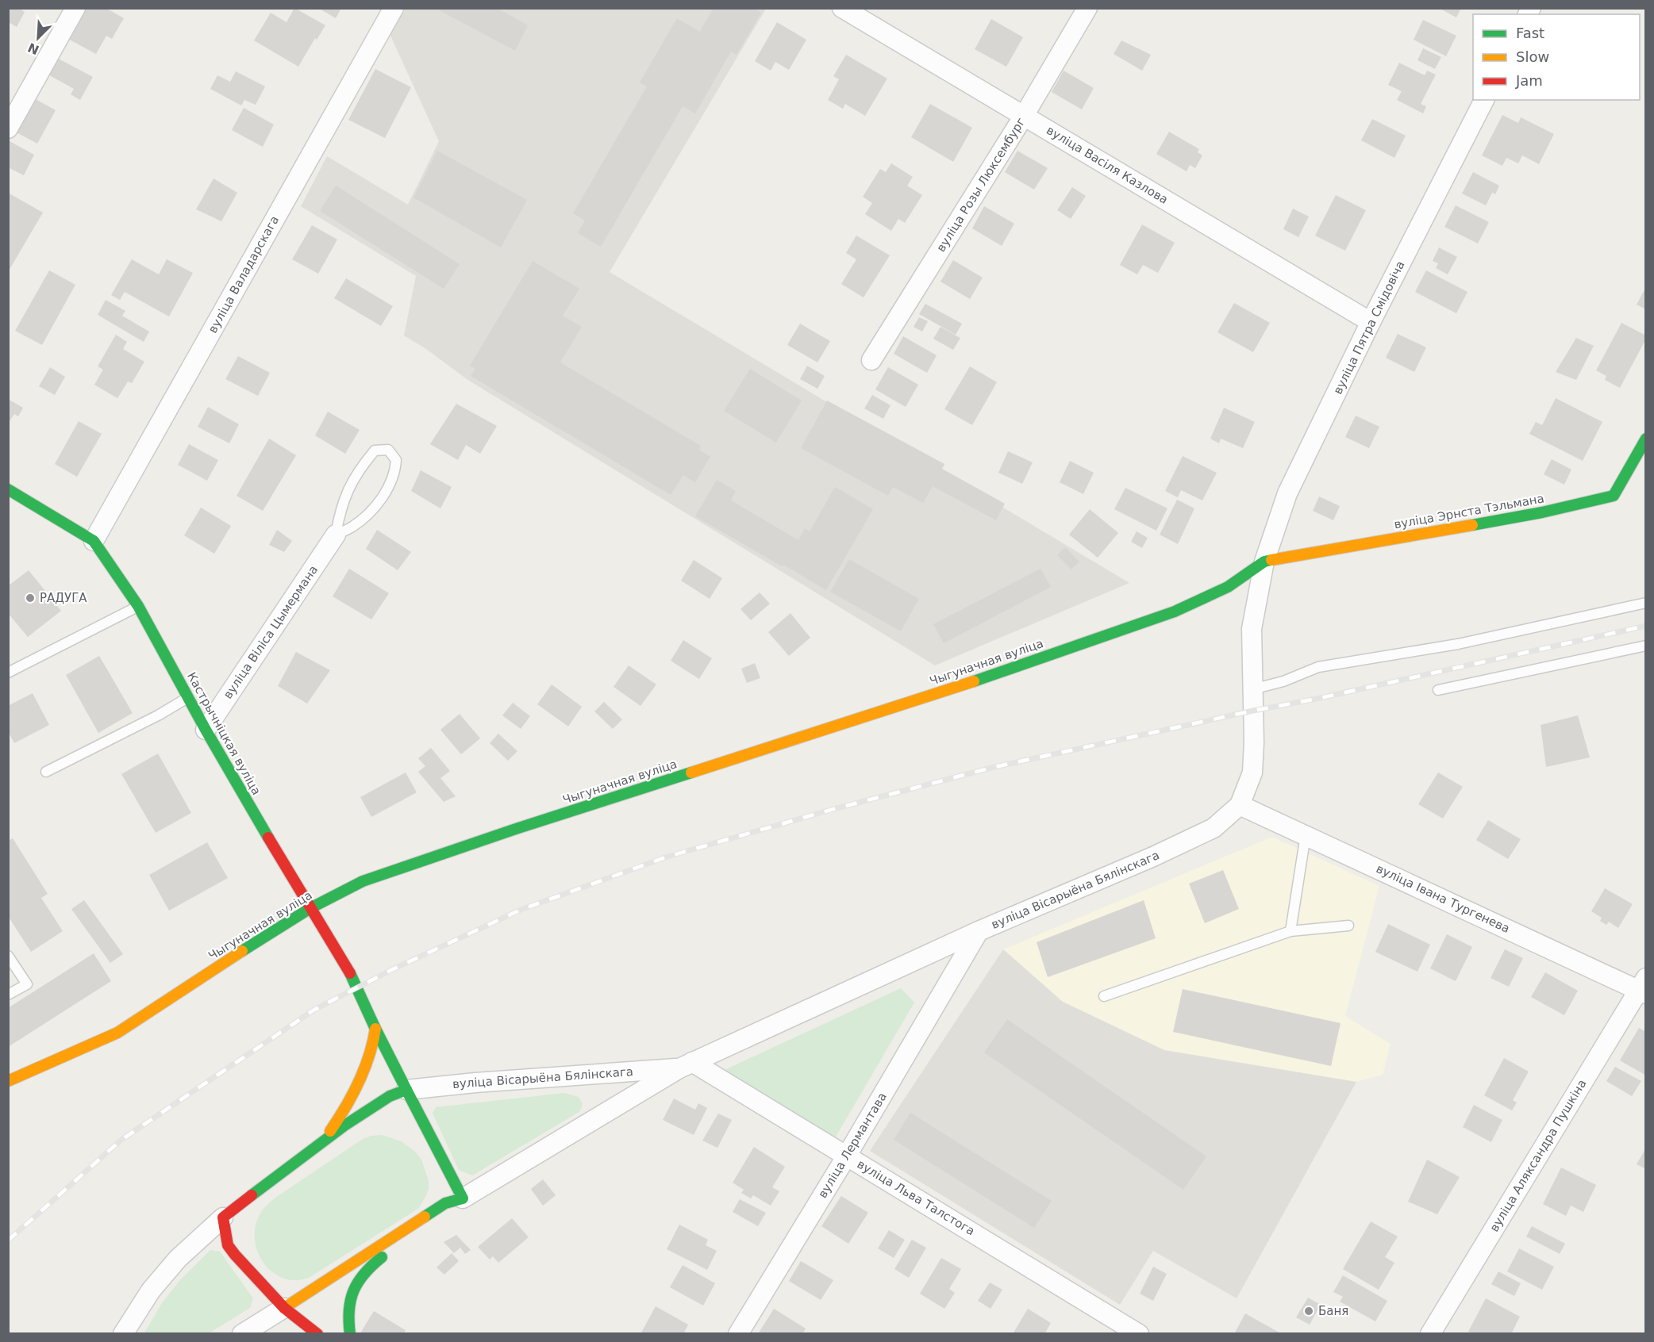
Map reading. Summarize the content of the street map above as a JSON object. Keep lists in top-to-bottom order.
{
  "streets": {
    "main road": [
      "вуліца Эрнста Тэльмана",
      "Чыгуначная вуліца",
      "Кастрычніцкая вуліца",
      "вуліца Вісарыёна Бялінскага"
    ],
    "street": [
      "вуліца Васіля Казлова",
      "вуліца Розы Люксембург",
      "вуліца Валадарскага",
      "вуліца Пятра Смідовіча",
      "вуліца Віліса Цымермана",
      "вуліца Івана Тургенева",
      "вуліца Лермантава",
      "вуліца Аляксандра Пушкіна",
      "вуліца Льва Талстога"
    ]
  },
  "crossings": [
    ["вуліца Васіля Казлова", "вуліца Розы Люксембург"],
    ["вуліца Васіля Казлова", "вуліца Пятра Смідовіча"],
    ["вуліца Валадарскага", "Кастрычніцкая вуліца"],
    ["вуліца Пятра Смідовіча", "вуліца Эрнста Тэльмана"],
    ["вуліца Пятра Смідовіча", "Чыгуначная вуліца"],
    ["вуліца Пятра Смідовіча", "вуліца Вісарыёна Бялінскага"],
    ["вуліца Эрнста Тэльмана", "Чыгуначная вуліца"],
    ["вуліца Эрнста Тэльмана", "вуліца Вісарыёна Бялінскага"],
    ["вуліца Віліса Цымермана", "Кастрычніцкая вуліца"],
    ["Чыгуначная вуліца", "Кастрычніцкая вуліца"],
    ["Чыгуначная вуліца", "вуліца Вісарыёна Бялінскага"],
    ["Кастрычніцкая вуліца", "вуліца Вісарыёна Бялінскага"],
    ["вуліца Вісарыёна Бялінскага", "вуліца Івана Тургенева"],
    ["вуліца Вісарыёна Бялінскага", "вуліца Лермантава"],
    ["вуліца Вісарыёна Бялінскага", "вуліца Льва Талстога"],
    ["вуліца Івана Тургенева", "вуліца Аляксандра Пушкіна"],
    ["вуліца Лермантава", "вуліца Льва Талстога"]
  ],
  "places": ["РАДУГА", "Баня"],
  "legend": ["Fast", "Slow", "Jam"],
  "north": "bottom left"
}
